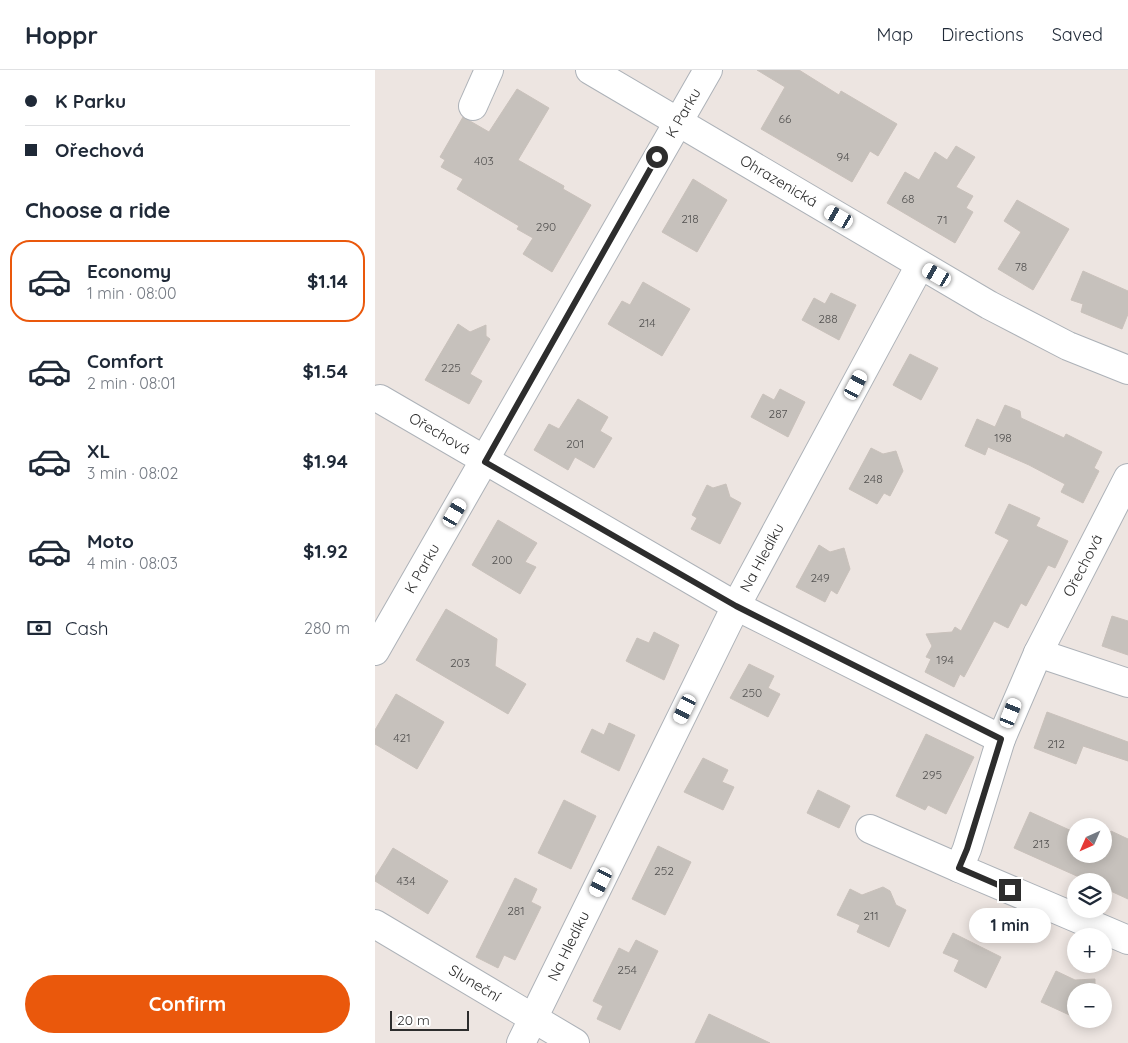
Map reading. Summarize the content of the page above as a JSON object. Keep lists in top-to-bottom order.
{
  "streets": {
    "street": [
      "K Parku",
      "Ohrazenická",
      "Ořechová",
      "Na Hledíku",
      "Sluneční"
    ]
  },
  "crossings": [
    ["K Parku", "Ohrazenická"],
    ["K Parku", "Ořechová"],
    ["Ohrazenická", "Na Hledíku"],
    ["Ořechová", "Na Hledíku"],
    ["Na Hledíku", "Sluneční"]
  ],
  "house_numbers": [
    "66",
    "94",
    "403",
    "68",
    "218",
    "71",
    "290",
    "78",
    "288",
    "214",
    "225",
    "287",
    "198",
    "201",
    "248",
    "200",
    "249",
    "194",
    "203",
    "250",
    "421",
    "212",
    "295",
    "213",
    "252",
    "434",
    "281",
    "211",
    "254"
  ],
  "scale_bar": "20 m",
  "north": "bottom left",
  "page": {
    "header": "Hoppr",
    "nav": ["Map", "Directions", "Saved"],
    "banner": ["K Parku", "Ořechová"],
    "heading": "Choose a ride",
    "list": [
      {
        "name": "Economy",
        "note": "1 min · 08:00",
        "value": "$1.14"
      },
      {
        "name": "Comfort",
        "note": "2 min · 08:01",
        "value": "$1.54"
      },
      {
        "name": "XL",
        "note": "3 min · 08:02",
        "value": "$1.94"
      },
      {
        "name": "Moto",
        "note": "4 min · 08:03",
        "value": "$1.92"
      }
    ],
    "pay": ["Cash", "280 m"],
    "map_buttons": ["+", "−"],
    "bubble": "1 min",
    "buttons": "Confirm",
    "scale": "20 m"
  }
}
